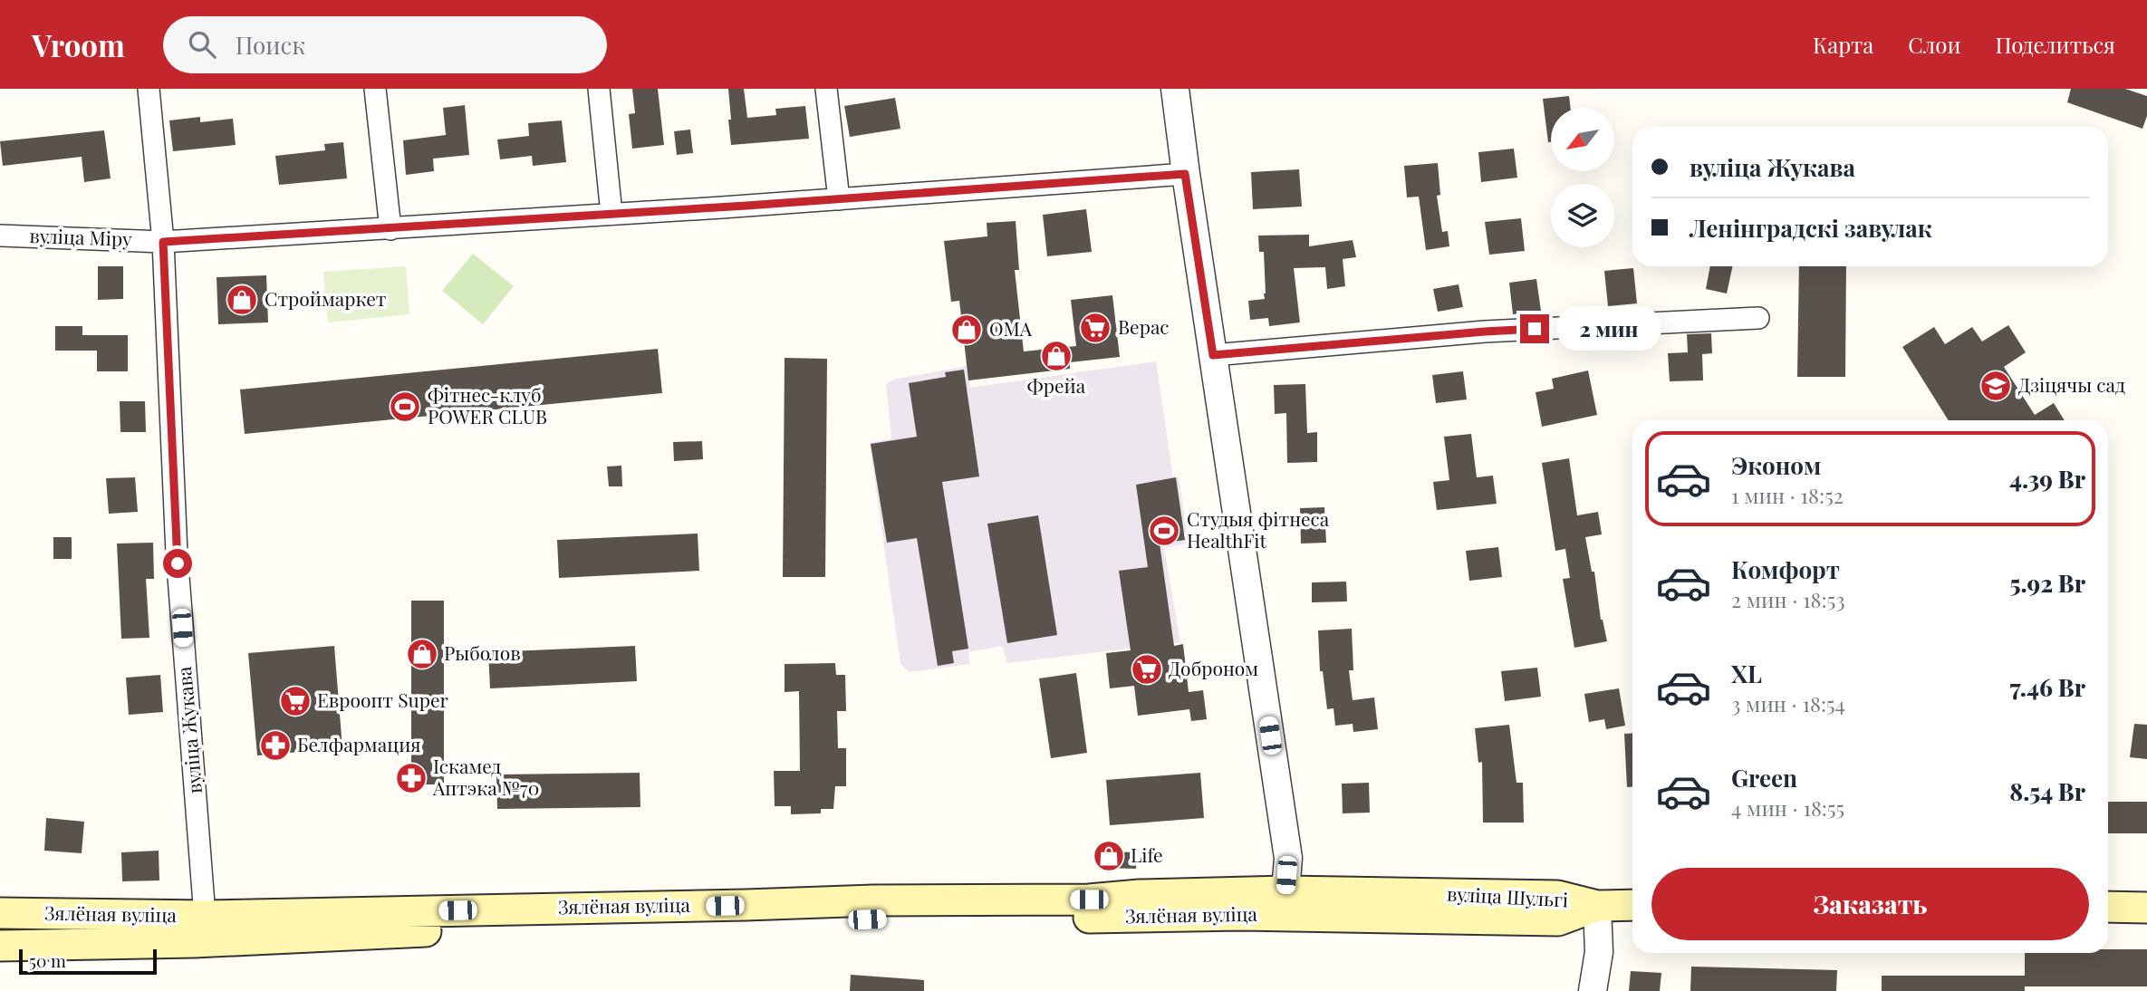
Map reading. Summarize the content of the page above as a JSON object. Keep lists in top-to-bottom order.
{
  "streets": {
    "main road": ["вуліца Шульгі", "Зялёная вуліца"],
    "street": ["вуліца Міру", "вуліца Жукава"]
  },
  "crossings": [
    ["вуліца Міру", "вуліца Жукава"],
    ["вуліца Жукава", "Зялёная вуліца"],
    ["вуліца Шульгі", "Зялёная вуліца"]
  ],
  "places": {
    "shop": [
      "Строймаркет",
      "ОМА",
      "Фрейа",
      "Рыболов",
      "Life"
    ],
    "supermarket": ["Верас", "Доброном", "Евроопт Super"],
    "school or university": ["Дзіцячы сад"],
    "sports": ["Фітнес-клуб POWER CLUB", "Студыя фітнеса HealthFit"],
    "pharmacy": ["Белфармация", "Іскамед Аптэка №70"]
  },
  "scale_bar": "50 m",
  "north": "bottom left",
  "page": {
    "header": "Vroom",
    "search": "Поиск",
    "nav": ["Карта", "Слои", "Поделиться"],
    "banner": ["вуліца Жукава", "Ленінградскі завулак"],
    "bubble": "2 мин",
    "list": [
      {
        "name": "Эконом",
        "note": "1 мин · 18:52",
        "value": "4.39 Br"
      },
      {
        "name": "Комфорт",
        "note": "2 мин · 18:53",
        "value": "5.92 Br"
      },
      {
        "name": "XL",
        "note": "3 мин · 18:54",
        "value": "7.46 Br"
      },
      {
        "name": "Green",
        "note": "4 мин · 18:55",
        "value": "8.54 Br"
      }
    ],
    "buttons": "Заказать",
    "scale": "50 m"
  }
}
